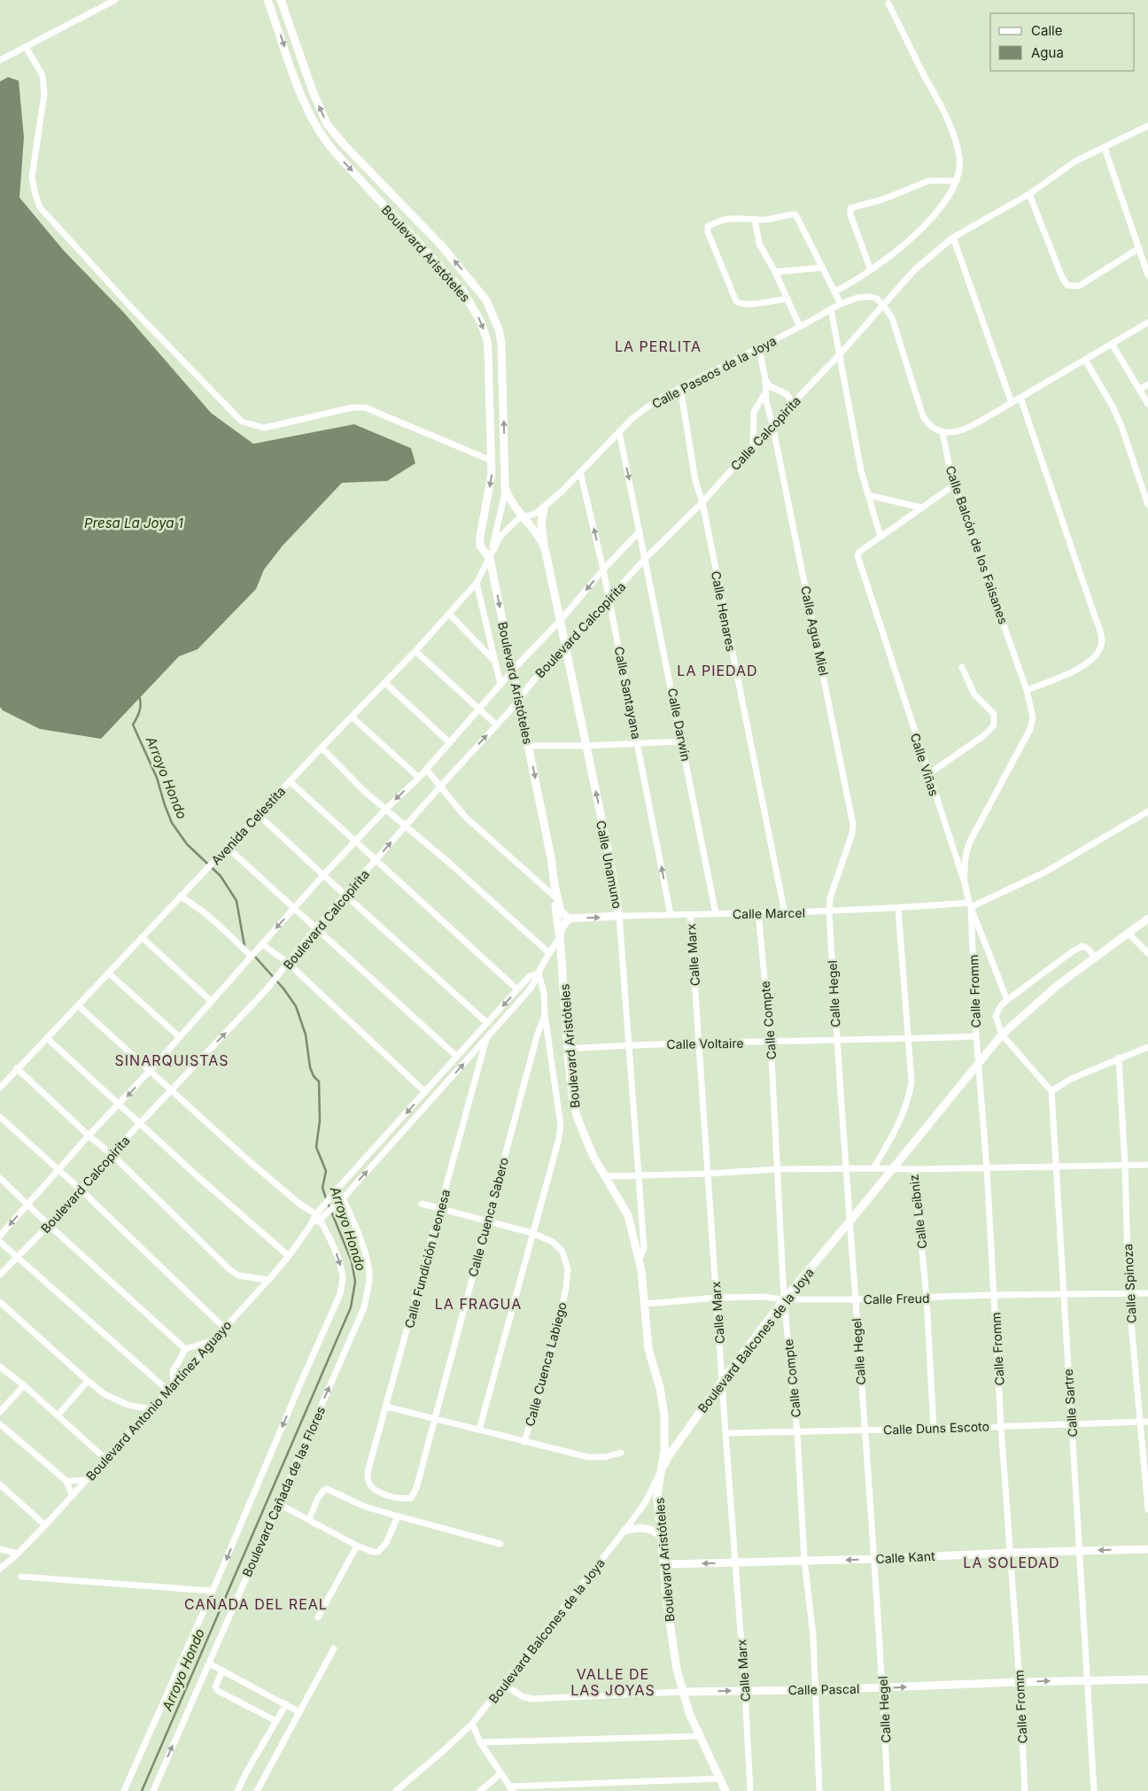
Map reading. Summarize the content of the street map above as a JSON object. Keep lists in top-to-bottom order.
{
  "streets": {
    "street": [
      "Boulevard Aristóteles",
      "Calle Paseos de la Joya",
      "Calle Calcopirita",
      "Calle Balcón de los Faisanes",
      "Calle Henares",
      "Boulevard Calcopirita",
      "Calle Agua Miel",
      "Calle Santayana",
      "Calle Darwin",
      "Calle Viñas",
      "Avenida Celestita",
      "Calle Unamuno",
      "Calle Marcel",
      "Calle Marx",
      "Calle Fromm",
      "Calle Hegel",
      "Calle Compte",
      "Calle Voltaire",
      "Calle Leibniz",
      "Calle Cuenca Sabero",
      "Calle Fundición Leonesa",
      "Calle Spinoza",
      "Calle Freud",
      "Boulevard Balcones de la Joya",
      "Calle Cuenca Labiego",
      "Boulevard Antonio Martínez Aguayo",
      "Calle Sartre",
      "Calle Duns Escoto",
      "Boulevard Cañada de las Flores",
      "Calle Kant",
      "Calle Pascal"
    ]
  },
  "crossings": [
    ["Boulevard Aristóteles", "Calle Paseos de la Joya"],
    ["Boulevard Aristóteles", "Boulevard Calcopirita"],
    ["Boulevard Aristóteles", "Avenida Celestita"],
    ["Boulevard Aristóteles", "Calle Unamuno"],
    ["Boulevard Aristóteles", "Calle Marcel"],
    ["Boulevard Aristóteles", "Calle Voltaire"],
    ["Boulevard Aristóteles", "Calle Leibniz"],
    ["Boulevard Aristóteles", "Calle Freud"],
    ["Boulevard Aristóteles", "Boulevard Balcones de la Joya"],
    ["Boulevard Aristóteles", "Boulevard Antonio Martínez Aguayo"],
    ["Boulevard Aristóteles", "Calle Kant"],
    ["Boulevard Aristóteles", "Calle Pascal"],
    ["Calle Paseos de la Joya", "Calle Calcopirita"],
    ["Calle Paseos de la Joya", "Calle Henares"],
    ["Calle Paseos de la Joya", "Calle Agua Miel"],
    ["Calle Paseos de la Joya", "Calle Santayana"],
    ["Calle Paseos de la Joya", "Calle Darwin"],
    ["Calle Paseos de la Joya", "Avenida Celestita"],
    ["Calle Paseos de la Joya", "Calle Unamuno"],
    ["Calle Calcopirita", "Calle Henares"],
    ["Calle Calcopirita", "Boulevard Calcopirita"],
    ["Calle Calcopirita", "Calle Agua Miel"],
    ["Calle Calcopirita", "Calle Darwin"],
    ["Calle Balcón de los Faisanes", "Calle Viñas"],
    ["Calle Henares", "Calle Marcel"],
    ["Boulevard Calcopirita", "Calle Santayana"],
    ["Boulevard Calcopirita", "Calle Darwin"],
    ["Boulevard Calcopirita", "Calle Unamuno"],
    ["Calle Agua Miel", "Calle Marcel"],
    ["Calle Agua Miel", "Calle Hegel"],
    ["Calle Santayana", "Calle Marcel"],
    ["Calle Darwin", "Calle Marcel"],
    ["Calle Viñas", "Calle Marcel"],
    ["Calle Viñas", "Calle Fromm"],
    ["Calle Unamuno", "Calle Marcel"],
    ["Calle Unamuno", "Calle Voltaire"],
    ["Calle Unamuno", "Calle Leibniz"],
    ["Calle Marcel", "Calle Marx"],
    ["Calle Marcel", "Calle Fromm"],
    ["Calle Marcel", "Calle Hegel"],
    ["Calle Marcel", "Calle Compte"],
    ["Calle Marx", "Calle Voltaire"],
    ["Calle Marx", "Calle Leibniz"],
    ["Calle Marx", "Calle Freud"],
    ["Calle Marx", "Boulevard Balcones de la Joya"],
    ["Calle Marx", "Calle Duns Escoto"],
    ["Calle Marx", "Calle Kant"],
    ["Calle Marx", "Calle Pascal"],
    ["Calle Fromm", "Calle Voltaire"],
    ["Calle Fromm", "Calle Freud"],
    ["Calle Fromm", "Boulevard Balcones de la Joya"],
    ["Calle Fromm", "Calle Duns Escoto"],
    ["Calle Fromm", "Calle Kant"],
    ["Calle Fromm", "Calle Pascal"],
    ["Calle Hegel", "Calle Voltaire"],
    ["Calle Hegel", "Calle Leibniz"],
    ["Calle Hegel", "Calle Freud"],
    ["Calle Hegel", "Boulevard Balcones de la Joya"],
    ["Calle Hegel", "Calle Duns Escoto"],
    ["Calle Hegel", "Calle Kant"],
    ["Calle Hegel", "Calle Pascal"],
    ["Calle Compte", "Calle Voltaire"],
    ["Calle Compte", "Calle Leibniz"],
    ["Calle Compte", "Calle Freud"],
    ["Calle Compte", "Boulevard Balcones de la Joya"],
    ["Calle Compte", "Calle Duns Escoto"],
    ["Calle Compte", "Calle Kant"],
    ["Calle Compte", "Calle Pascal"],
    ["Calle Leibniz", "Calle Freud"],
    ["Calle Leibniz", "Boulevard Balcones de la Joya"],
    ["Calle Leibniz", "Calle Duns Escoto"],
    ["Calle Cuenca Sabero", "Calle Fundición Leonesa"],
    ["Calle Cuenca Sabero", "Calle Cuenca Labiego"],
    ["Calle Fundición Leonesa", "Calle Cuenca Labiego"],
    ["Calle Fundición Leonesa", "Boulevard Antonio Martínez Aguayo"],
    ["Calle Spinoza", "Calle Freud"],
    ["Calle Spinoza", "Calle Duns Escoto"],
    ["Calle Freud", "Boulevard Balcones de la Joya"],
    ["Calle Freud", "Calle Sartre"],
    ["Boulevard Balcones de la Joya", "Calle Pascal"],
    ["Boulevard Antonio Martínez Aguayo", "Boulevard Cañada de las Flores"],
    ["Calle Sartre", "Calle Duns Escoto"],
    ["Calle Sartre", "Calle Kant"],
    ["Calle Sartre", "Calle Pascal"]
  ],
  "one_way": ["Calle Santayana", "Calle Kant", "Calle Pascal"],
  "districts": [
    "LA PERLITA",
    "LA PIEDAD",
    "SINARQUISTAS",
    "LA FRAGUA",
    "LA SOLEDAD",
    "CAÑADA DEL REAL",
    "VALLE DE LAS JOYAS"
  ],
  "water": ["Presa La Joya 1", "Arroyo Hondo"],
  "legend": ["Calle", "Agua"]
}
